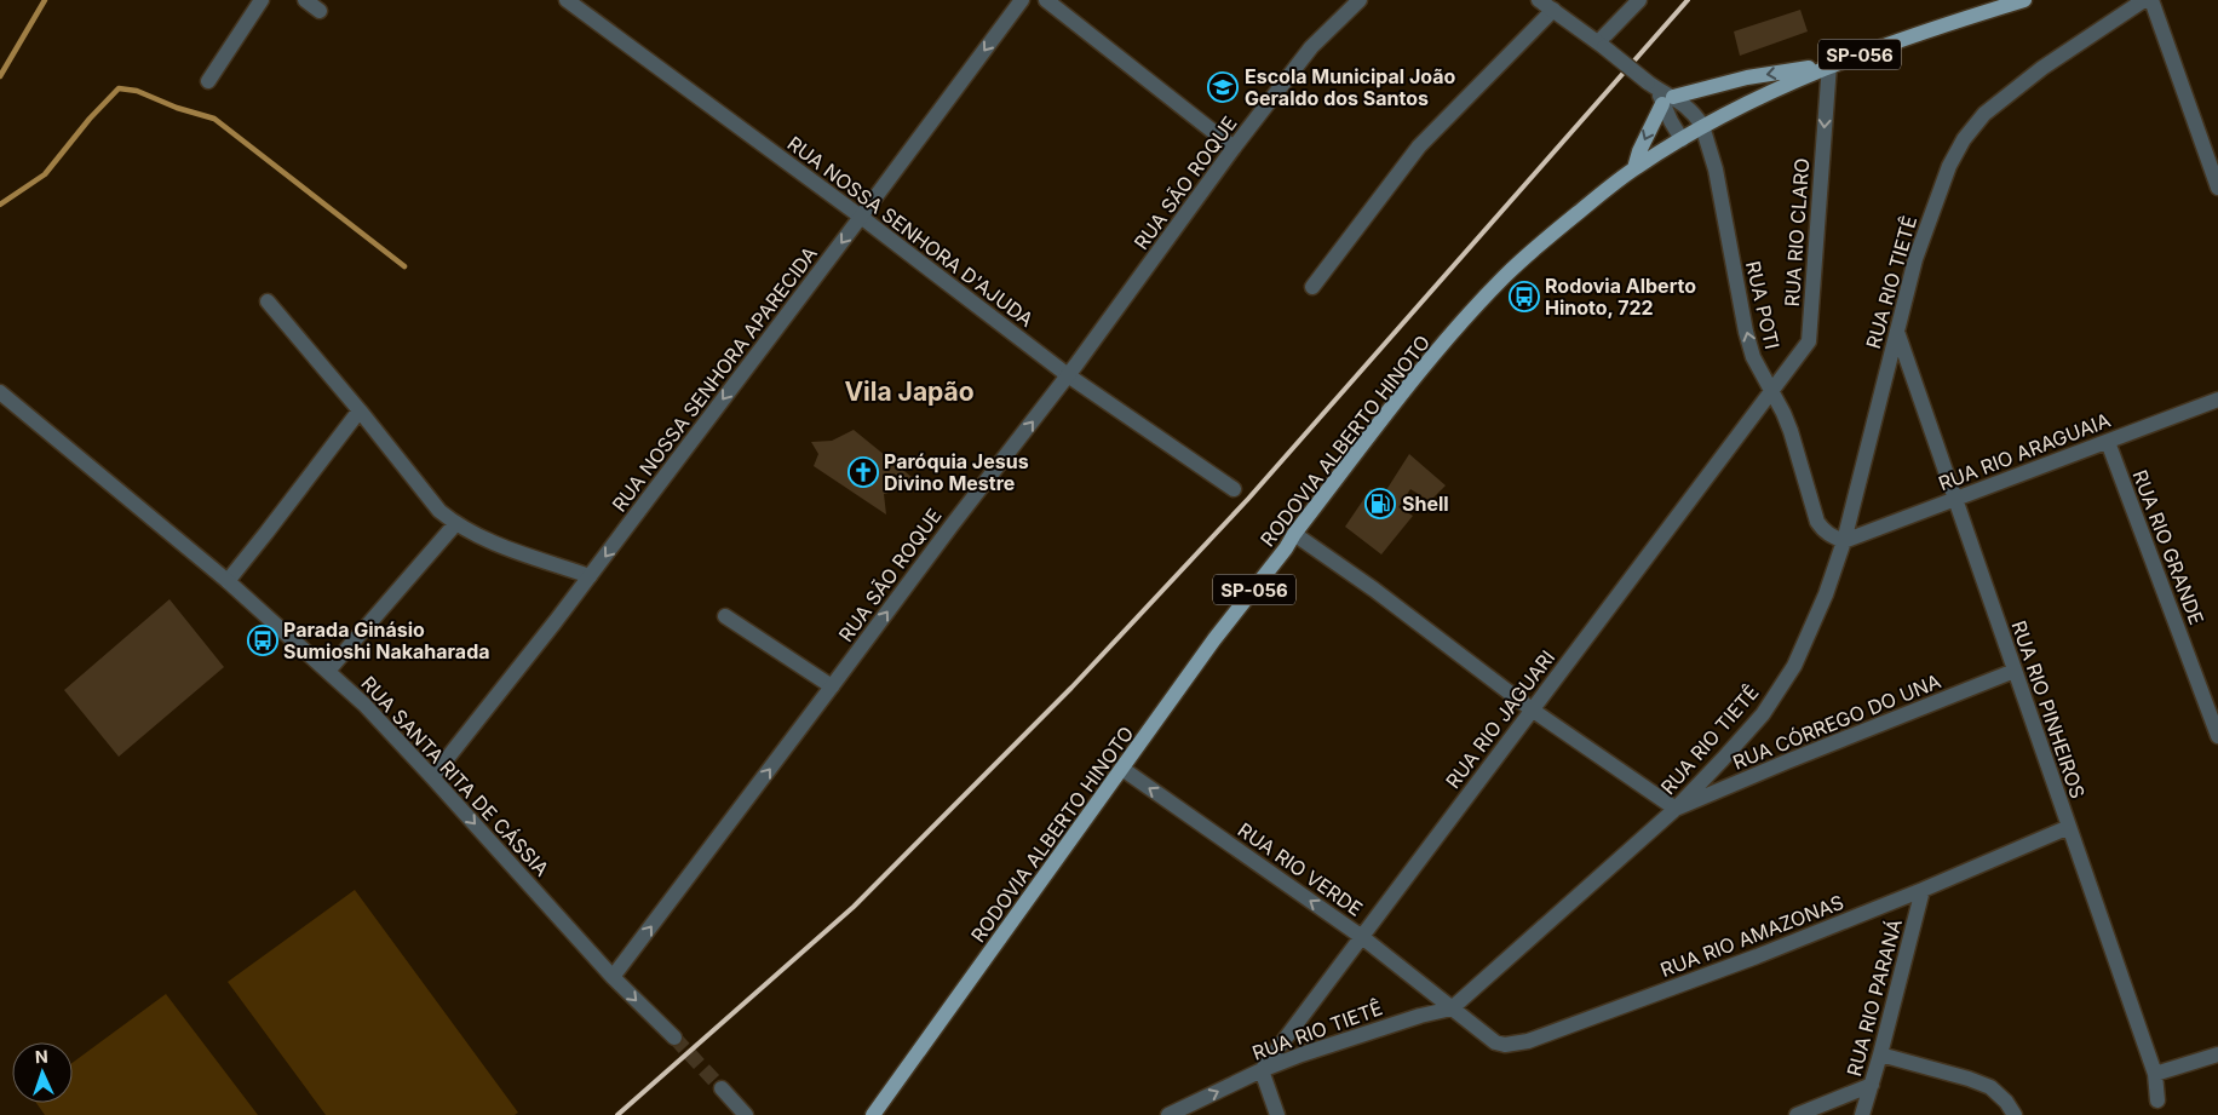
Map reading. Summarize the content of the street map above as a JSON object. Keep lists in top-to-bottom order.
{
  "streets": {
    "main road": ["SP-056", "RODOVIA ALBERTO HINOTO"],
    "street": [
      "RUA SÃO ROQUE",
      "RUA NOSSA SENHORA D'AJUDA",
      "RUA RIO CLARO",
      "RUA RIO TIETÊ",
      "RUA POTI",
      "RUA NOSSA SENHORA APARECIDA",
      "RUA RIO ARAGUAIA",
      "RUA RIO GRANDE",
      "RUA RIO PINHEIROS",
      "RUA RIO JAGUARI",
      "RUA CÓRREGO DO UNA",
      "RUA SANTA RITA DE CÁSSIA",
      "RUA RIO VERDE",
      "RUA RIO AMAZONAS",
      "RUA RIO PARANÁ"
    ]
  },
  "crossings": [
    ["RUA SÃO ROQUE", "RUA NOSSA SENHORA D'AJUDA"],
    ["RUA SÃO ROQUE", "RUA SANTA RITA DE CÁSSIA"],
    ["RUA NOSSA SENHORA D'AJUDA", "RUA NOSSA SENHORA APARECIDA"],
    ["RUA RIO CLARO", "RUA POTI"],
    ["RUA RIO CLARO", "RODOVIA ALBERTO HINOTO"],
    ["RUA RIO CLARO", "RUA RIO JAGUARI"],
    ["RUA RIO TIETÊ", "RUA POTI"],
    ["RUA RIO TIETÊ", "RUA RIO ARAGUAIA"],
    ["RUA RIO TIETÊ", "RUA RIO PINHEIROS"],
    ["RUA RIO TIETÊ", "RUA RIO JAGUARI"],
    ["RUA RIO TIETÊ", "RUA CÓRREGO DO UNA"],
    ["RUA RIO TIETÊ", "RUA RIO VERDE"],
    ["RUA RIO TIETÊ", "RUA RIO AMAZONAS"],
    ["RUA POTI", "RODOVIA ALBERTO HINOTO"],
    ["RUA POTI", "RUA RIO ARAGUAIA"],
    ["RUA POTI", "RUA RIO JAGUARI"],
    ["RUA NOSSA SENHORA APARECIDA", "RUA SANTA RITA DE CÁSSIA"],
    ["RODOVIA ALBERTO HINOTO", "RUA RIO VERDE"],
    ["RUA RIO ARAGUAIA", "RUA RIO GRANDE"],
    ["RUA RIO ARAGUAIA", "RUA RIO PINHEIROS"],
    ["RUA RIO PINHEIROS", "RUA CÓRREGO DO UNA"],
    ["RUA RIO PINHEIROS", "RUA RIO AMAZONAS"],
    ["RUA RIO JAGUARI", "RUA RIO VERDE"],
    ["RUA RIO VERDE", "RUA RIO AMAZONAS"],
    ["RUA RIO AMAZONAS", "RUA RIO PARANÁ"]
  ],
  "one_way": [
    "RUA SÃO ROQUE",
    "RUA RIO CLARO",
    "RUA POTI",
    "RUA NOSSA SENHORA APARECIDA",
    "RUA SANTA RITA DE CÁSSIA",
    "RUA RIO VERDE"
  ],
  "districts": ["Vila Japão"],
  "places": {
    "school or university": ["Escola Municipal João Geraldo dos Santos"],
    "bus stop": ["Rodovia Alberto Hinoto, 722", "Parada Ginásio Sumioshi Nakaharada"],
    "church": ["Paróquia Jesus Divino Mestre"],
    "fuel station": ["Shell"]
  },
  "north": "top"
}
